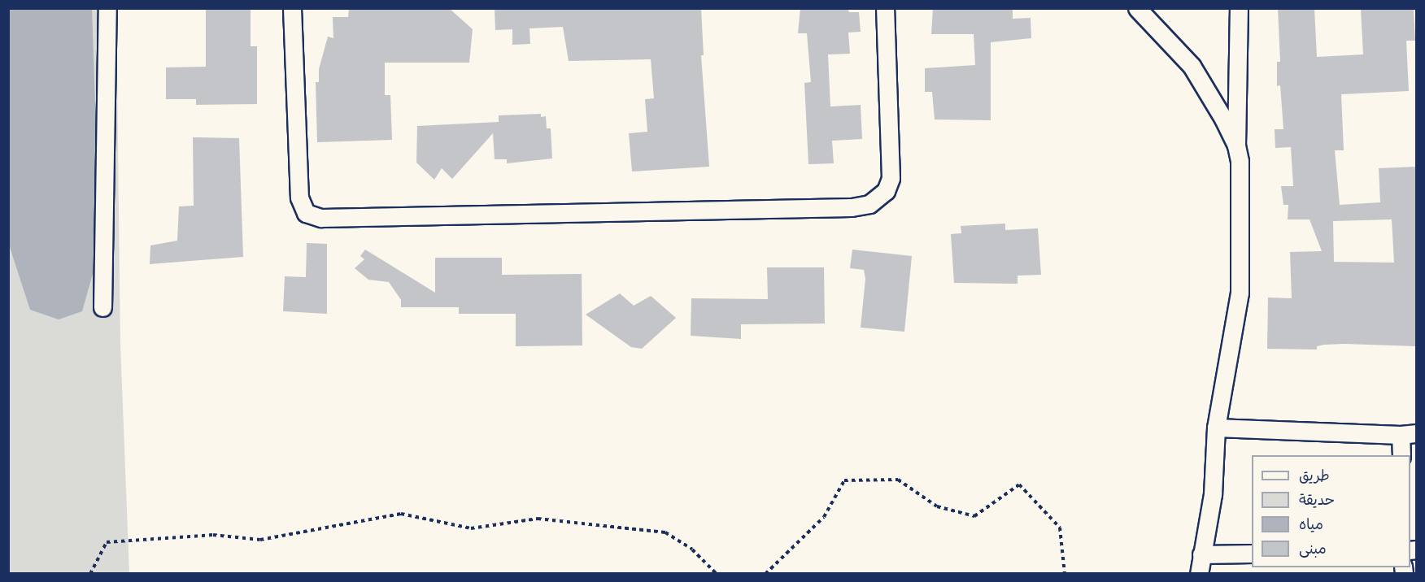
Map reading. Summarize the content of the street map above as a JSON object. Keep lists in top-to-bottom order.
{
  "legend": [
    "طريق",
    "حديقة",
    "مياه",
    "مبنى"
  ]
}
